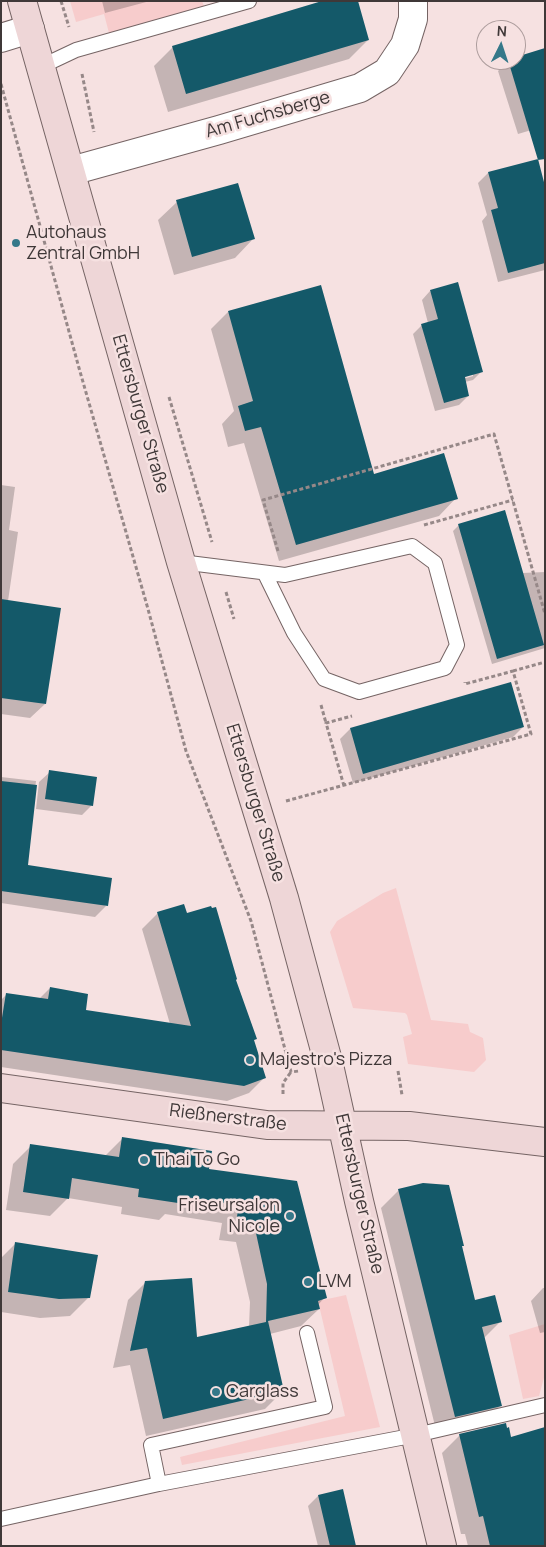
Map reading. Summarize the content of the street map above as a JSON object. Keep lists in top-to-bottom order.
{
  "streets": {
    "street": ["Am Fuchsberge", "Ettersburger Straße", "Rießnerstraße"]
  },
  "crossings": [
    ["Am Fuchsberge", "Ettersburger Straße"],
    ["Ettersburger Straße", "Rießnerstraße"]
  ],
  "places": [
    "Autohaus Zentral GmbH",
    "Majestro's Pizza",
    "Thai To Go",
    "Friseursalon Nicole",
    "LVM",
    "Carglass"
  ],
  "north": "top"
}
